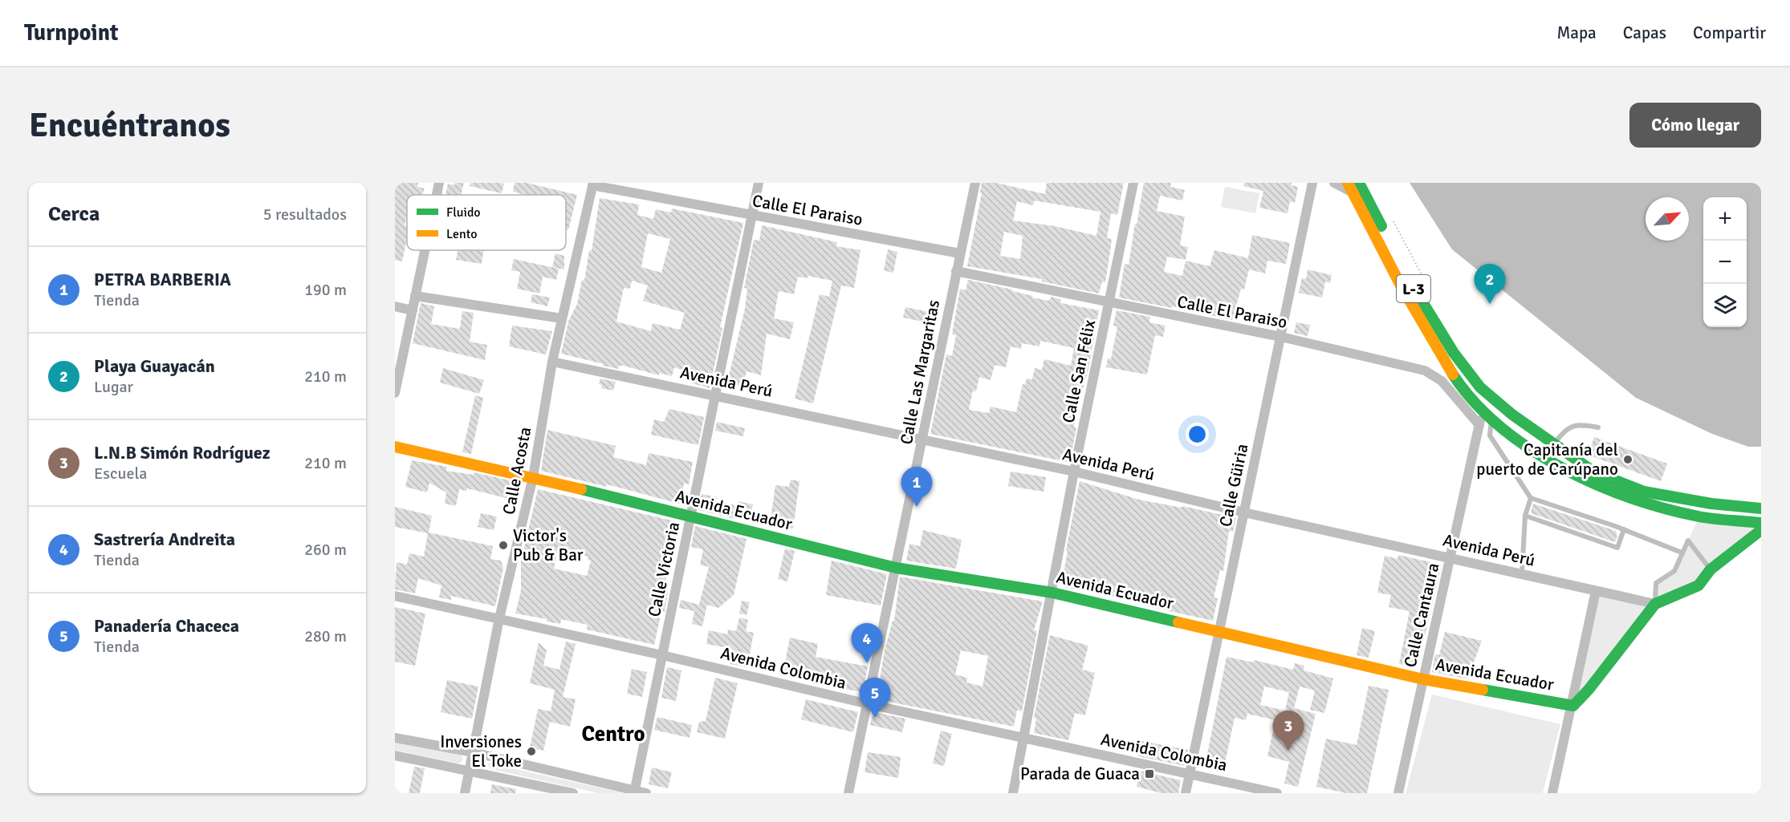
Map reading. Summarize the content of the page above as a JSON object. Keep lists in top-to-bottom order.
{
  "streets": {
    "street": [
      "Calle El Paraiso",
      "L-3",
      "Calle San Félix",
      "Calle Las Margaritas",
      "Avenida Perú",
      "Calle Acosta",
      "Calle Güiria",
      "Avenida Ecuador",
      "Calle Victoria",
      "Calle Cantaura",
      "Avenida Colombia"
    ]
  },
  "crossings": [
    ["Calle El Paraiso", "Calle San Félix"],
    ["Calle El Paraiso", "Calle Las Margaritas"],
    ["Calle El Paraiso", "Calle Acosta"],
    ["Calle El Paraiso", "Calle Güiria"],
    ["Calle El Paraiso", "Calle Victoria"],
    ["Calle El Paraiso", "Calle Cantaura"],
    ["L-3", "Calle Cantaura"],
    ["Calle San Félix", "Avenida Perú"],
    ["Calle San Félix", "Avenida Ecuador"],
    ["Calle San Félix", "Avenida Colombia"],
    ["Calle Las Margaritas", "Avenida Perú"],
    ["Calle Las Margaritas", "Avenida Ecuador"],
    ["Calle Las Margaritas", "Avenida Colombia"],
    ["Avenida Perú", "Calle Acosta"],
    ["Avenida Perú", "Calle Güiria"],
    ["Avenida Perú", "Avenida Ecuador"],
    ["Avenida Perú", "Calle Victoria"],
    ["Avenida Perú", "Calle Cantaura"],
    ["Calle Acosta", "Avenida Ecuador"],
    ["Calle Acosta", "Avenida Colombia"],
    ["Calle Güiria", "Avenida Ecuador"],
    ["Calle Güiria", "Avenida Colombia"],
    ["Avenida Ecuador", "Calle Victoria"],
    ["Avenida Ecuador", "Calle Cantaura"],
    ["Calle Victoria", "Avenida Colombia"]
  ],
  "districts": ["Centro"],
  "places": {
    "other": ["Capitanía del puerto de Carúpano", "Victor's Pub & Bar", "Inversiones El Toke"],
    "transit": ["Parada de Guaca"]
  },
  "legend": ["Fluido", "Lento"],
  "north": "top right",
  "page": {
    "header": "Turnpoint",
    "nav": ["Mapa", "Capas", "Compartir"],
    "buttons": "Cómo llegar",
    "title": "Encuéntranos",
    "heading": ["Cerca", "5 resultados"],
    "map_buttons": ["+", "−"],
    "list": [
      {
        "mark": "1",
        "name": "PETRA BARBERIA",
        "note": "Tienda",
        "value": "190 m"
      },
      {
        "mark": "2",
        "name": "Playa Guayacán",
        "note": "Lugar",
        "value": "210 m"
      },
      {
        "mark": "3",
        "name": "L.N.B Simón Rodríguez",
        "note": "Escuela",
        "value": "210 m"
      },
      {
        "mark": "4",
        "name": "Sastrería Andreita",
        "note": "Tienda",
        "value": "260 m"
      },
      {
        "mark": "5",
        "name": "Panadería Chaceca",
        "note": "Tienda",
        "value": "280 m"
      }
    ],
    "pins": [
      "2",
      "1",
      "4",
      "5",
      "3"
    ]
  }
}
